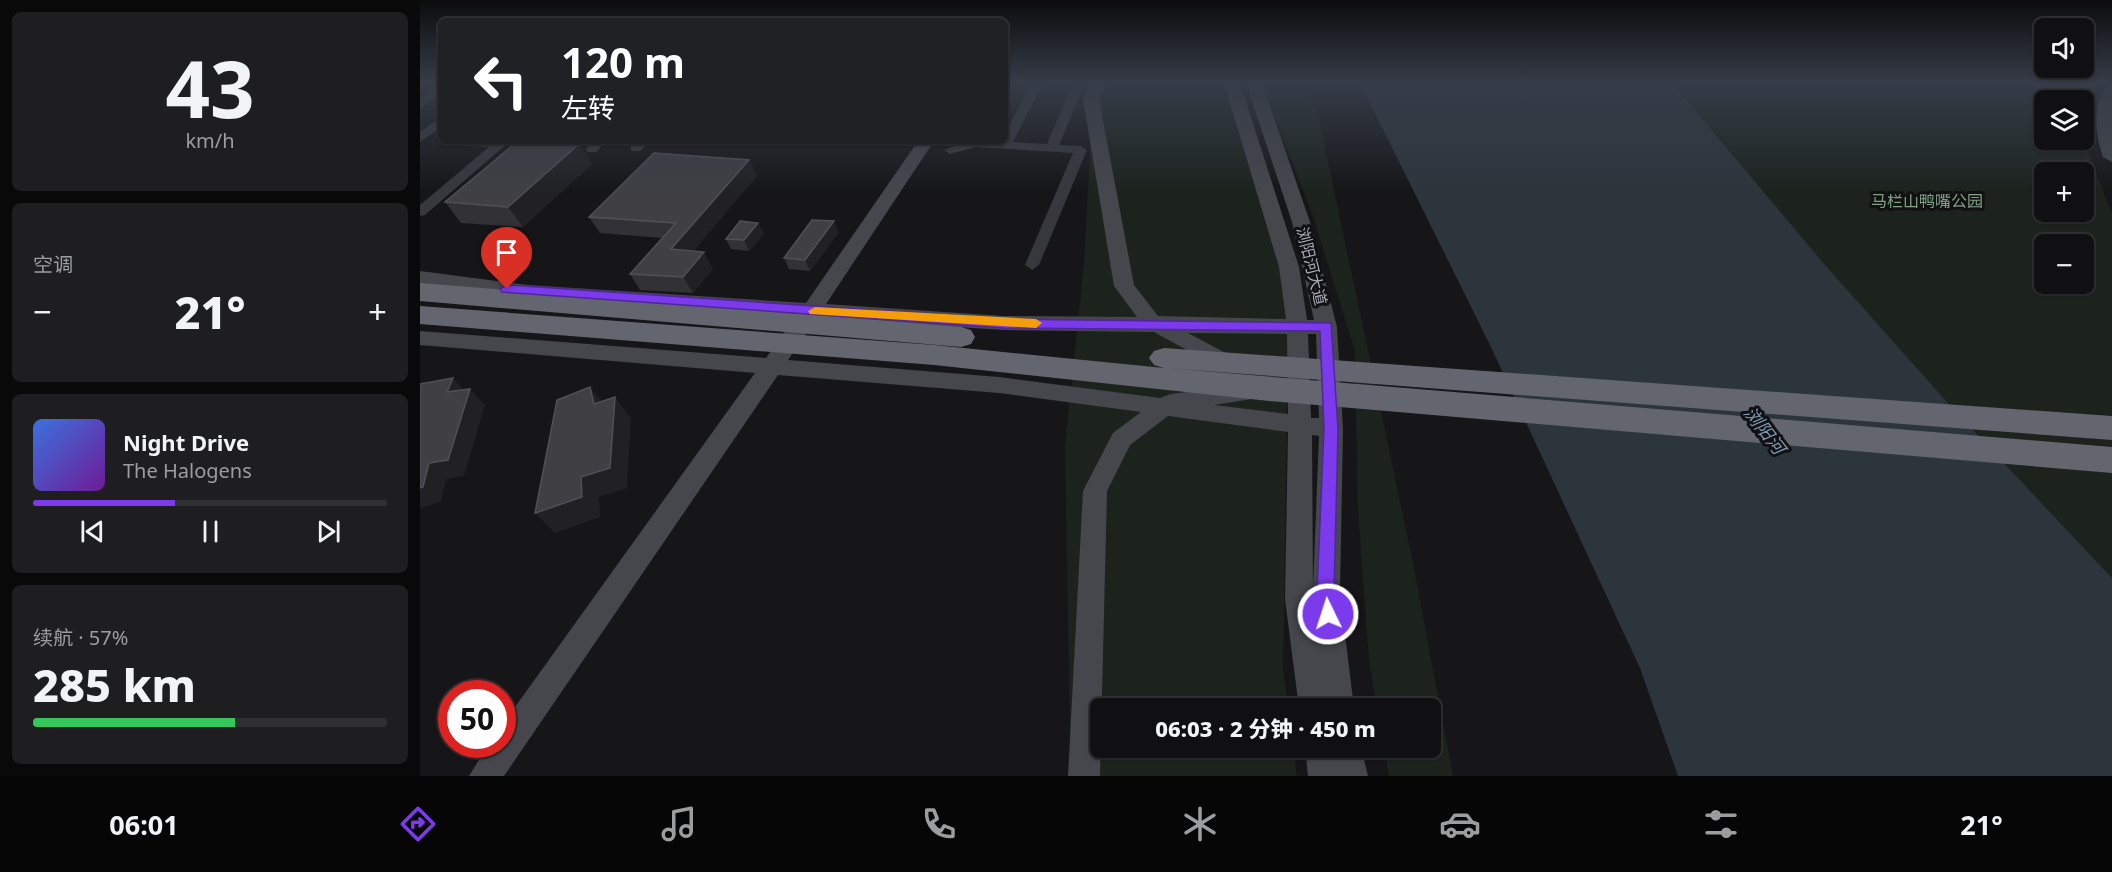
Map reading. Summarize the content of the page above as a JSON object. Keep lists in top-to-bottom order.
{
  "streets": {
    "main road": ["浏阳河大道"]
  },
  "water": ["浏阳河"],
  "parks": ["马栏山鸭嘴公园"],
  "page": {
    "tile": [
      ["43", "km/h"],
      "空调",
      ["续航 · 57%", "285 km"]
    ],
    "map_buttons": ["+", "−"],
    "turn": ["120 m", "左转"],
    "heat": ["−", "21°", "+"],
    "song": ["Night Drive", "The Halogens"],
    "limit": "50",
    "trip": "06:03 · 2 分钟 · 450 m",
    "tabs": ["06:01", "21°"]
  }
}
